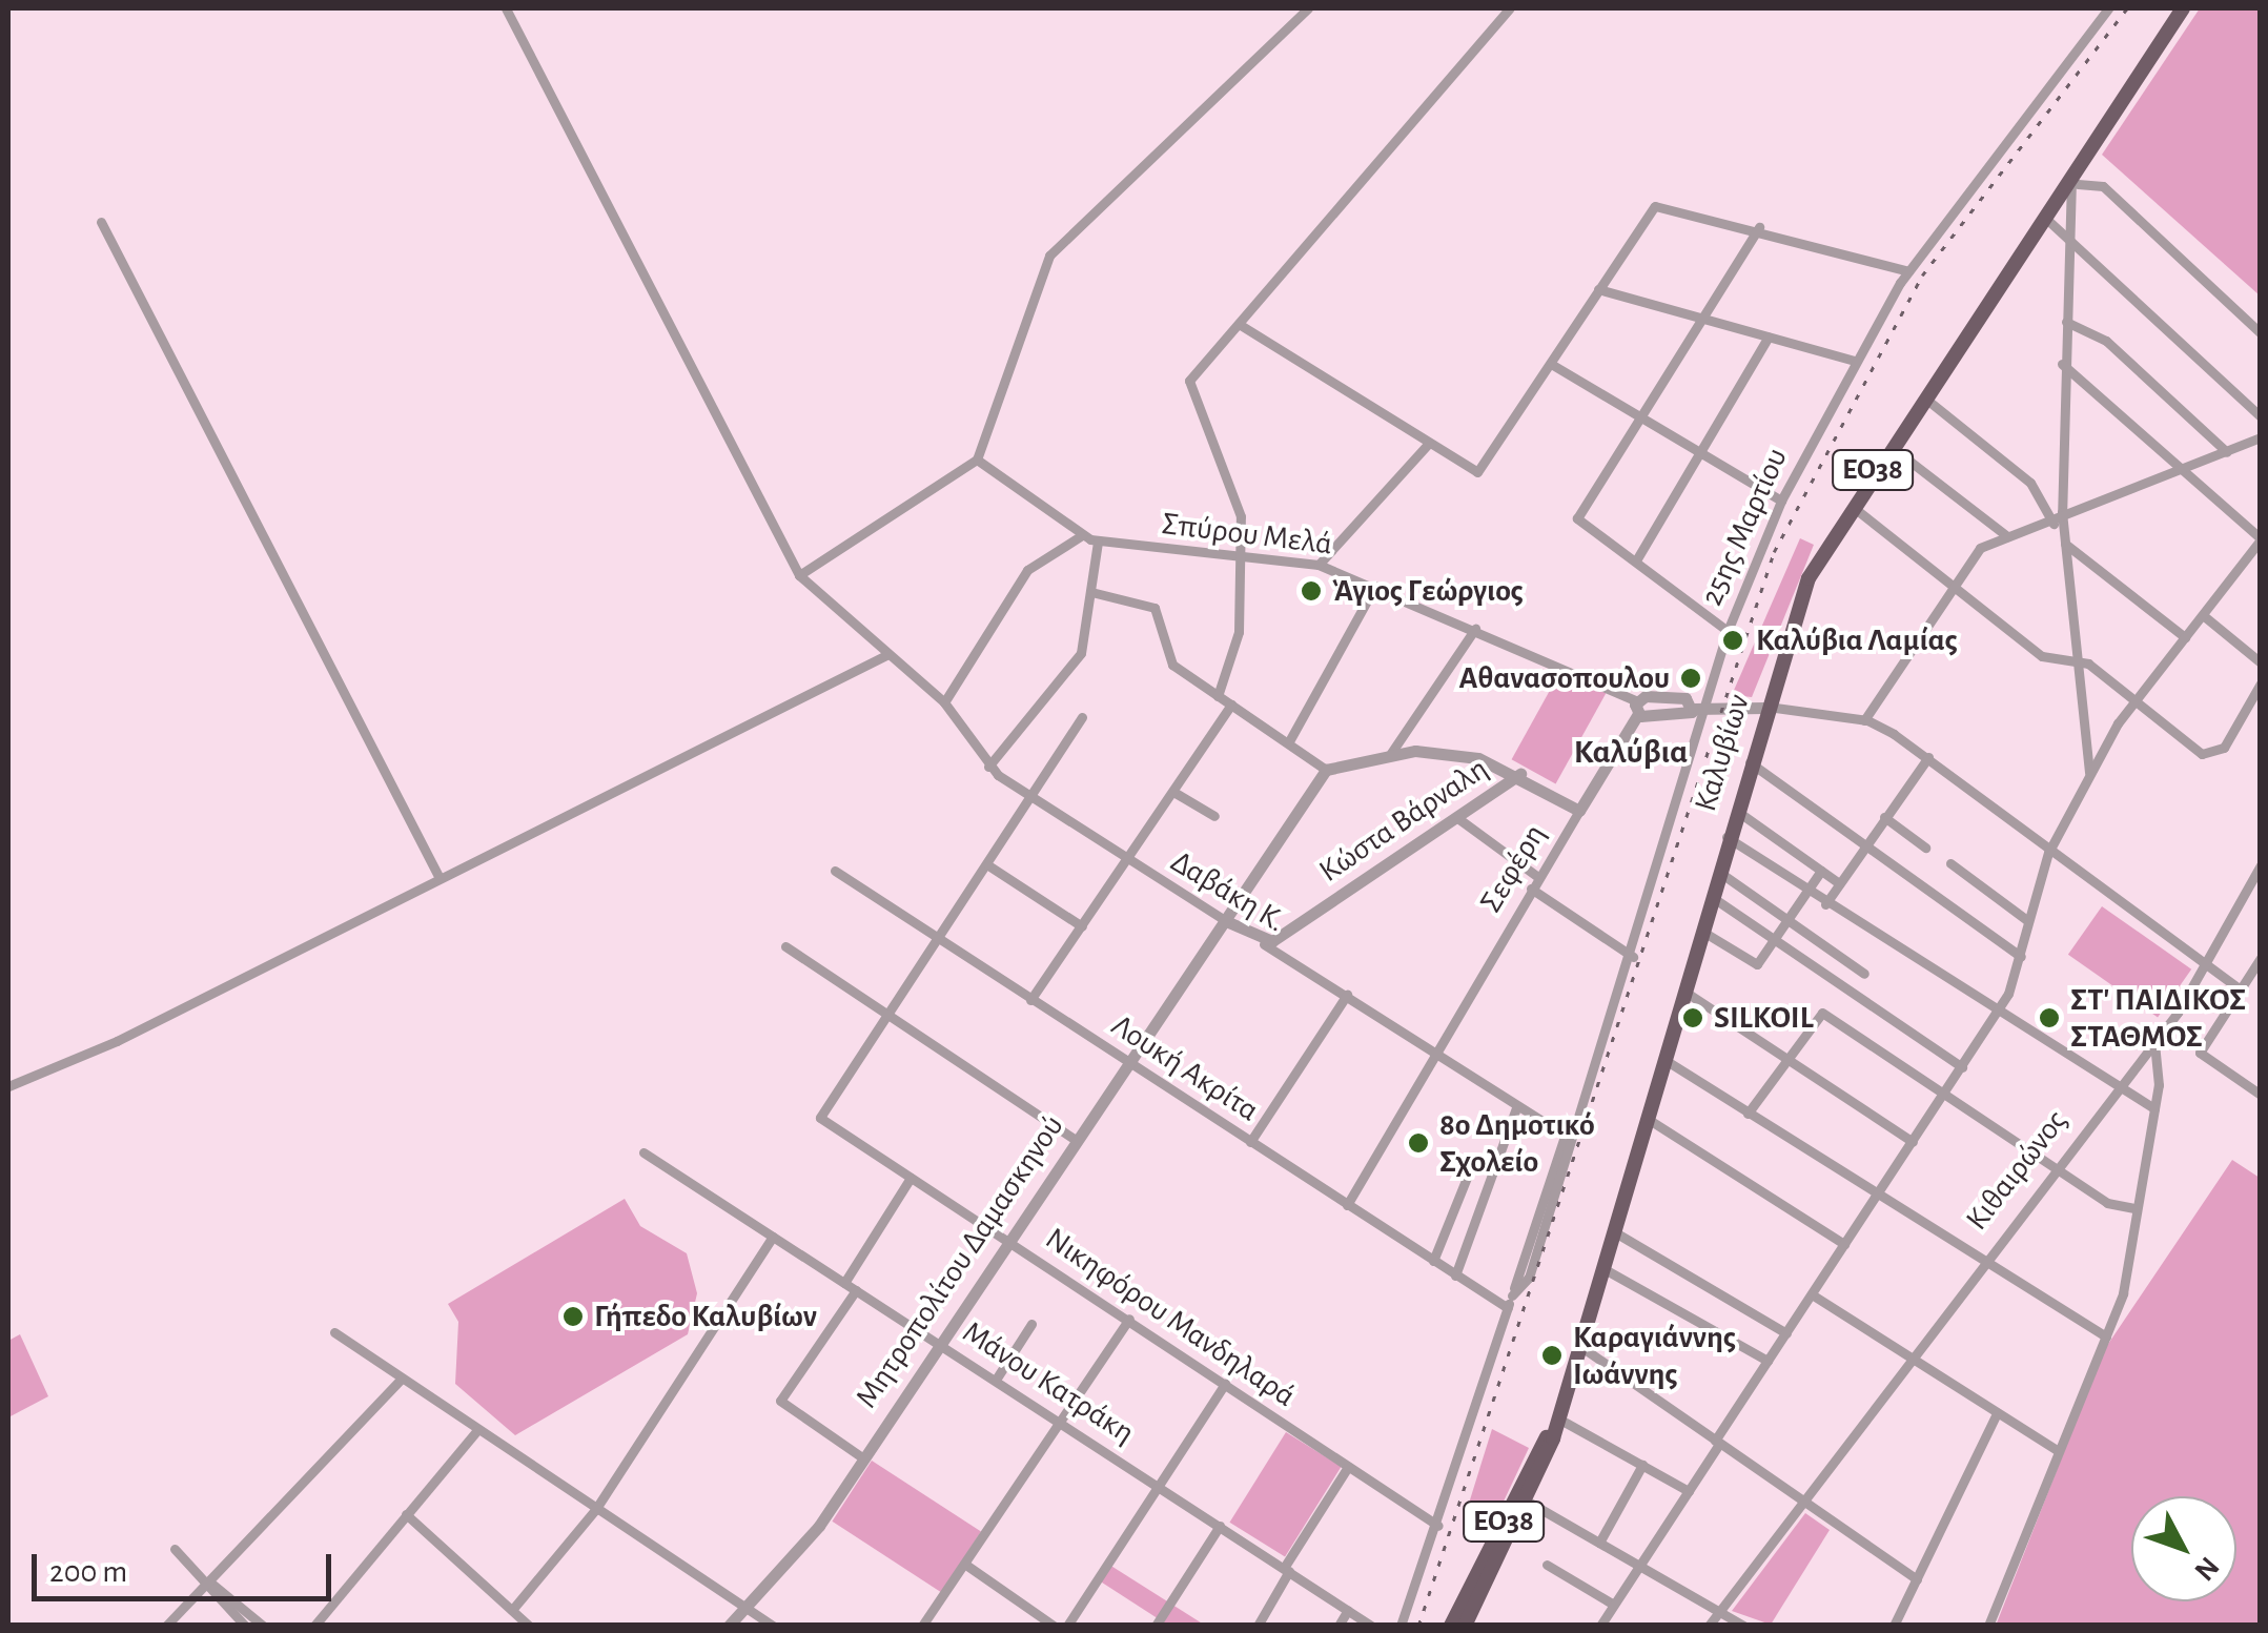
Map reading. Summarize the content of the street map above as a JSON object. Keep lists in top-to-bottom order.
{
  "streets": {
    "main road": ["ΕΟ38", "Καλυβίων"],
    "street": [
      "25ης Μαρτίου",
      "Σπύρου Μελά",
      "Κώστα Βάρναλη",
      "Σεφέρη",
      "Δαβάκη Κ.",
      "Λουκή Ακρίτα",
      "Κιθαιρώνος",
      "Μητροπολίτου Δαμασκηνού",
      "Νικηφόρου Μανδηλαρά",
      "Μάνου Κατράκη"
    ]
  },
  "crossings": [
    ["25ης Μαρτίου", "Δαβάκη Κ."],
    ["25ης Μαρτίου", "Λουκή Ακρίτα"],
    ["25ης Μαρτίου", "Νικηφόρου Μανδηλαρά"],
    ["Σπύρου Μελά", "Σεφέρη"],
    ["Κώστα Βάρναλη", "Δαβάκη Κ."],
    ["Σεφέρη", "Δαβάκη Κ."],
    ["Σεφέρη", "Λουκή Ακρίτα"],
    ["Δαβάκη Κ.", "Μητροπολίτου Δαμασκηνού"],
    ["Λουκή Ακρίτα", "Μητροπολίτου Δαμασκηνού"],
    ["Μητροπολίτου Δαμασκηνού", "Νικηφόρου Μανδηλαρά"],
    ["Μητροπολίτου Δαμασκηνού", "Μάνου Κατράκη"]
  ],
  "districts": ["Καλύβια"],
  "places": [
    "Ὰγιος Γεώργιος",
    "Καλύβια Λαμίας",
    "Αθανασοπουλου",
    "SILKOIL",
    "ΣΤ' ΠΑΙΔΙΚΟΣ ΣΤΑΘΜΟΣ",
    "8ο Δημοτικό Σχολείο",
    "Γήπεδο Καλυβίων",
    "Καραγιάννης Ιωάννης"
  ],
  "scale_bar": "200 m",
  "north": "bottom right"
}
